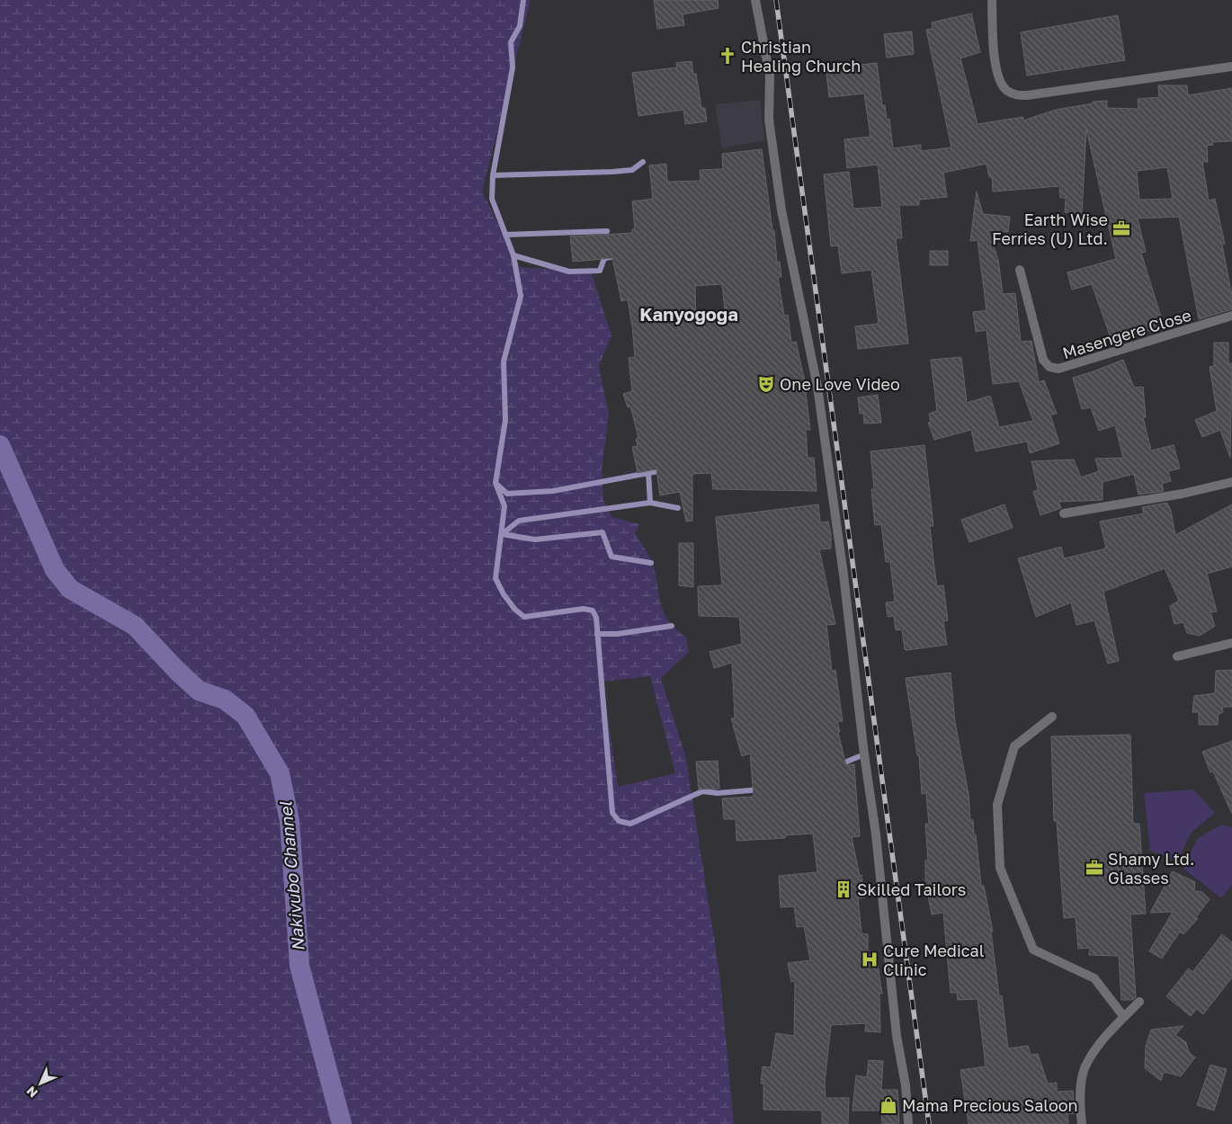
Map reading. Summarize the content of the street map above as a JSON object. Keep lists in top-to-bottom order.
{
  "streets": {
    "street": ["Masengere Close"]
  },
  "districts": ["Kanyogoga"],
  "water": ["Nakivubo Channel"],
  "places": {
    "church": ["Christian Healing Church"],
    "office": ["Earth Wise Ferries (U) Ltd.", "Shamy Ltd. Glasses"],
    "theatre": ["One Love Video"],
    "building": ["Skilled Tailors"],
    "hospital": ["Cure Medical Clinic"],
    "shop": ["Mama Precious Saloon"]
  },
  "north": "bottom left"
}
